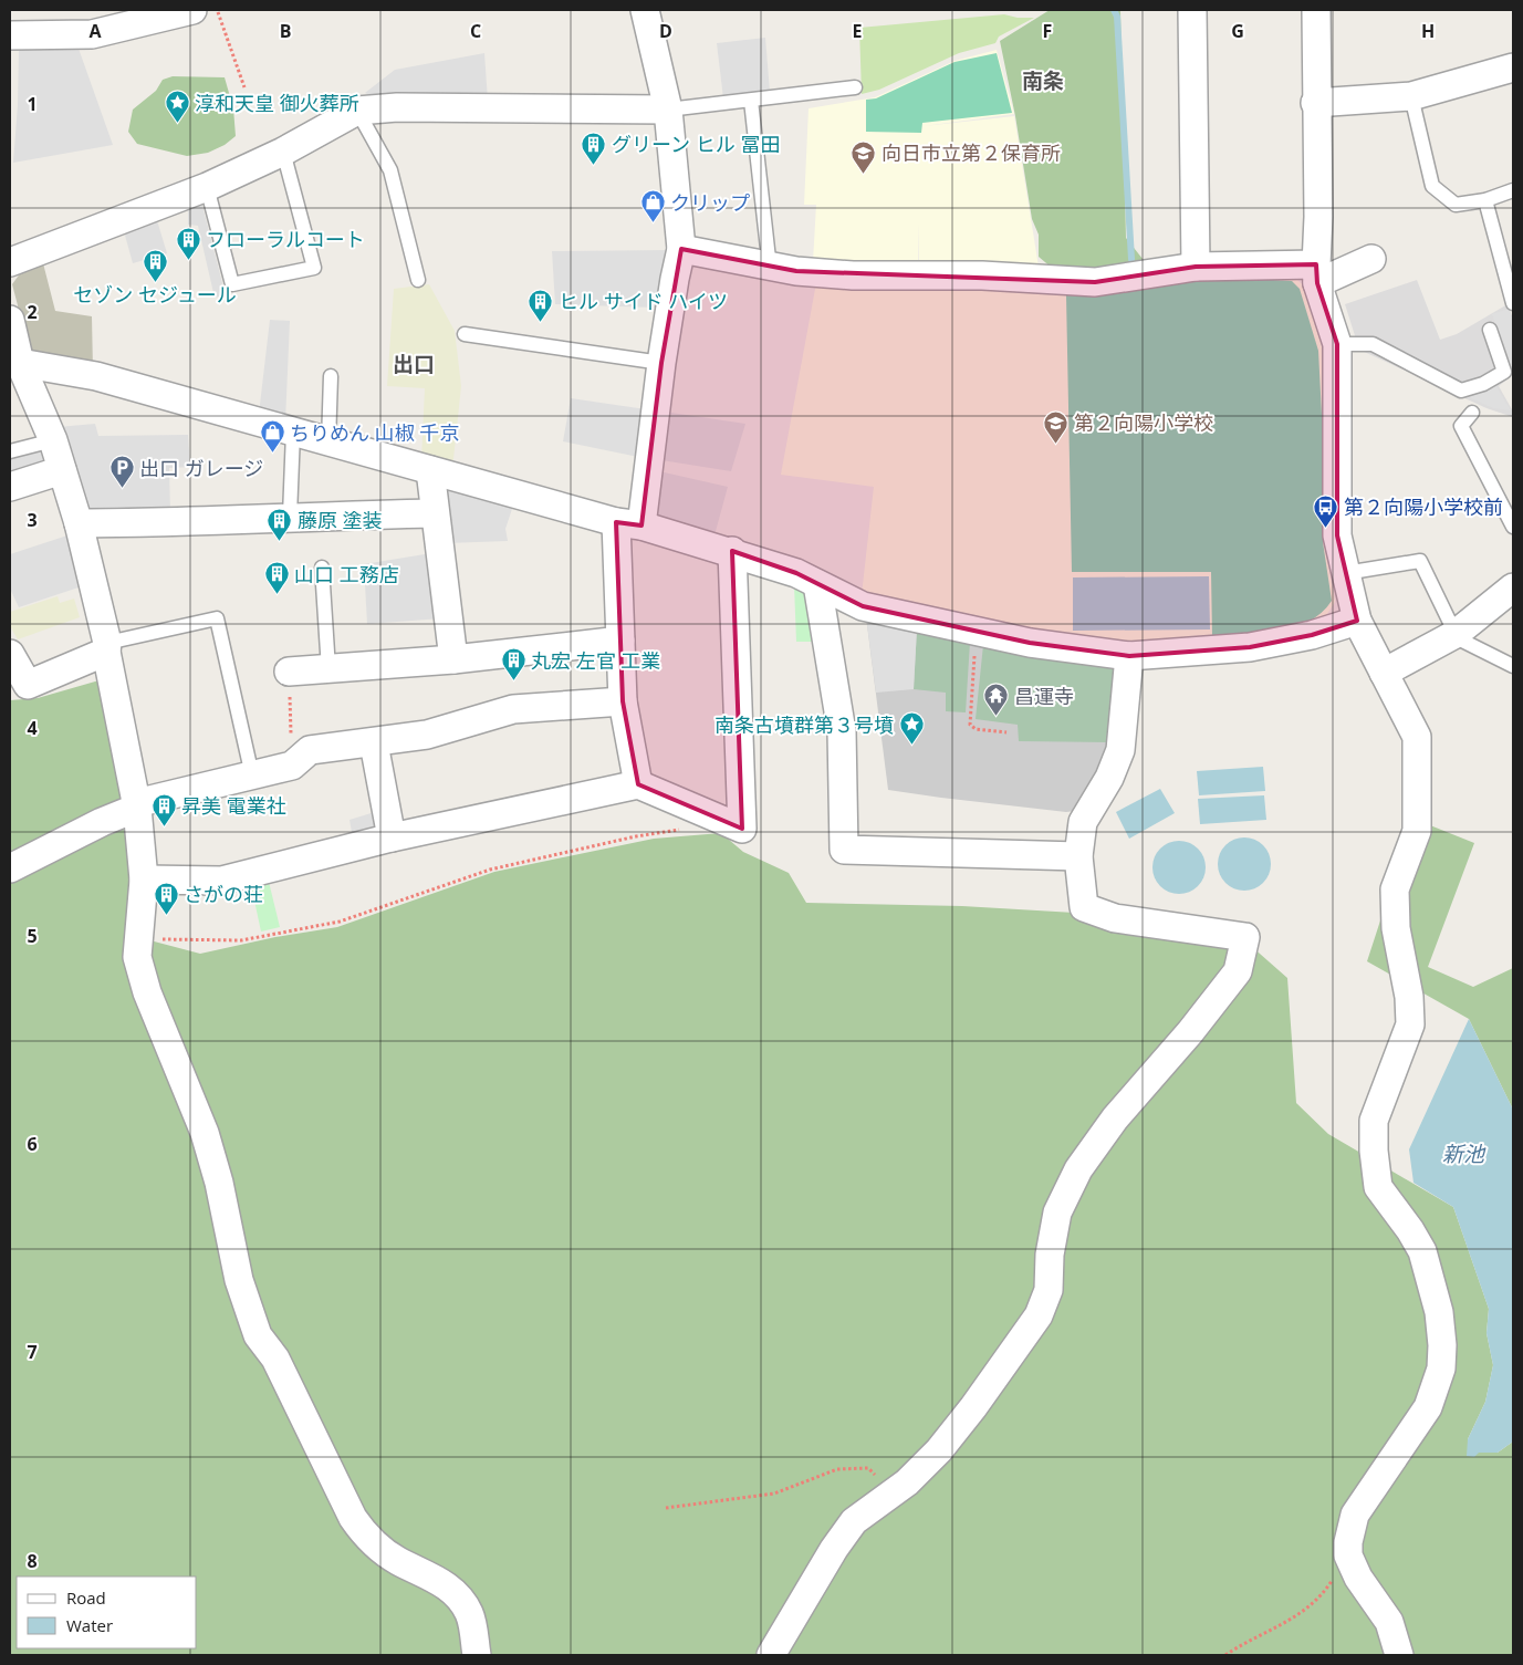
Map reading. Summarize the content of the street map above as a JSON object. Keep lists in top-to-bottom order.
{
  "districts": ["南条", "出口"],
  "water": ["新池"],
  "places": {
    "place": ["淳和天皇 御火葬所", "南条古墳群第３号墳"],
    "building": [
      "グリーン ヒル 冨田",
      "フローラルコート",
      "セゾン セジュール",
      "ヒル サイド ハイツ",
      "藤原 塗装",
      "山口 工務店",
      "丸宏 左官 工業",
      "昇美 電業社",
      "さがの荘"
    ],
    "school or university": ["向日市立第２保育所", "第２向陽小学校"],
    "shop": ["クリップ", "ちりめん 山椒 千京"],
    "parking": ["出口 ガレージ"],
    "bus stop": ["第２向陽小学校前"],
    "temple": ["昌運寺"]
  },
  "legend": ["Road", "Water"],
  "grid": {
    "columns": [
      "A",
      "B",
      "C",
      "D",
      "E",
      "F",
      "G",
      "H"
    ],
    "rows": [
      "1",
      "2",
      "3",
      "4",
      "5",
      "6",
      "7",
      "8"
    ]
  }
}
